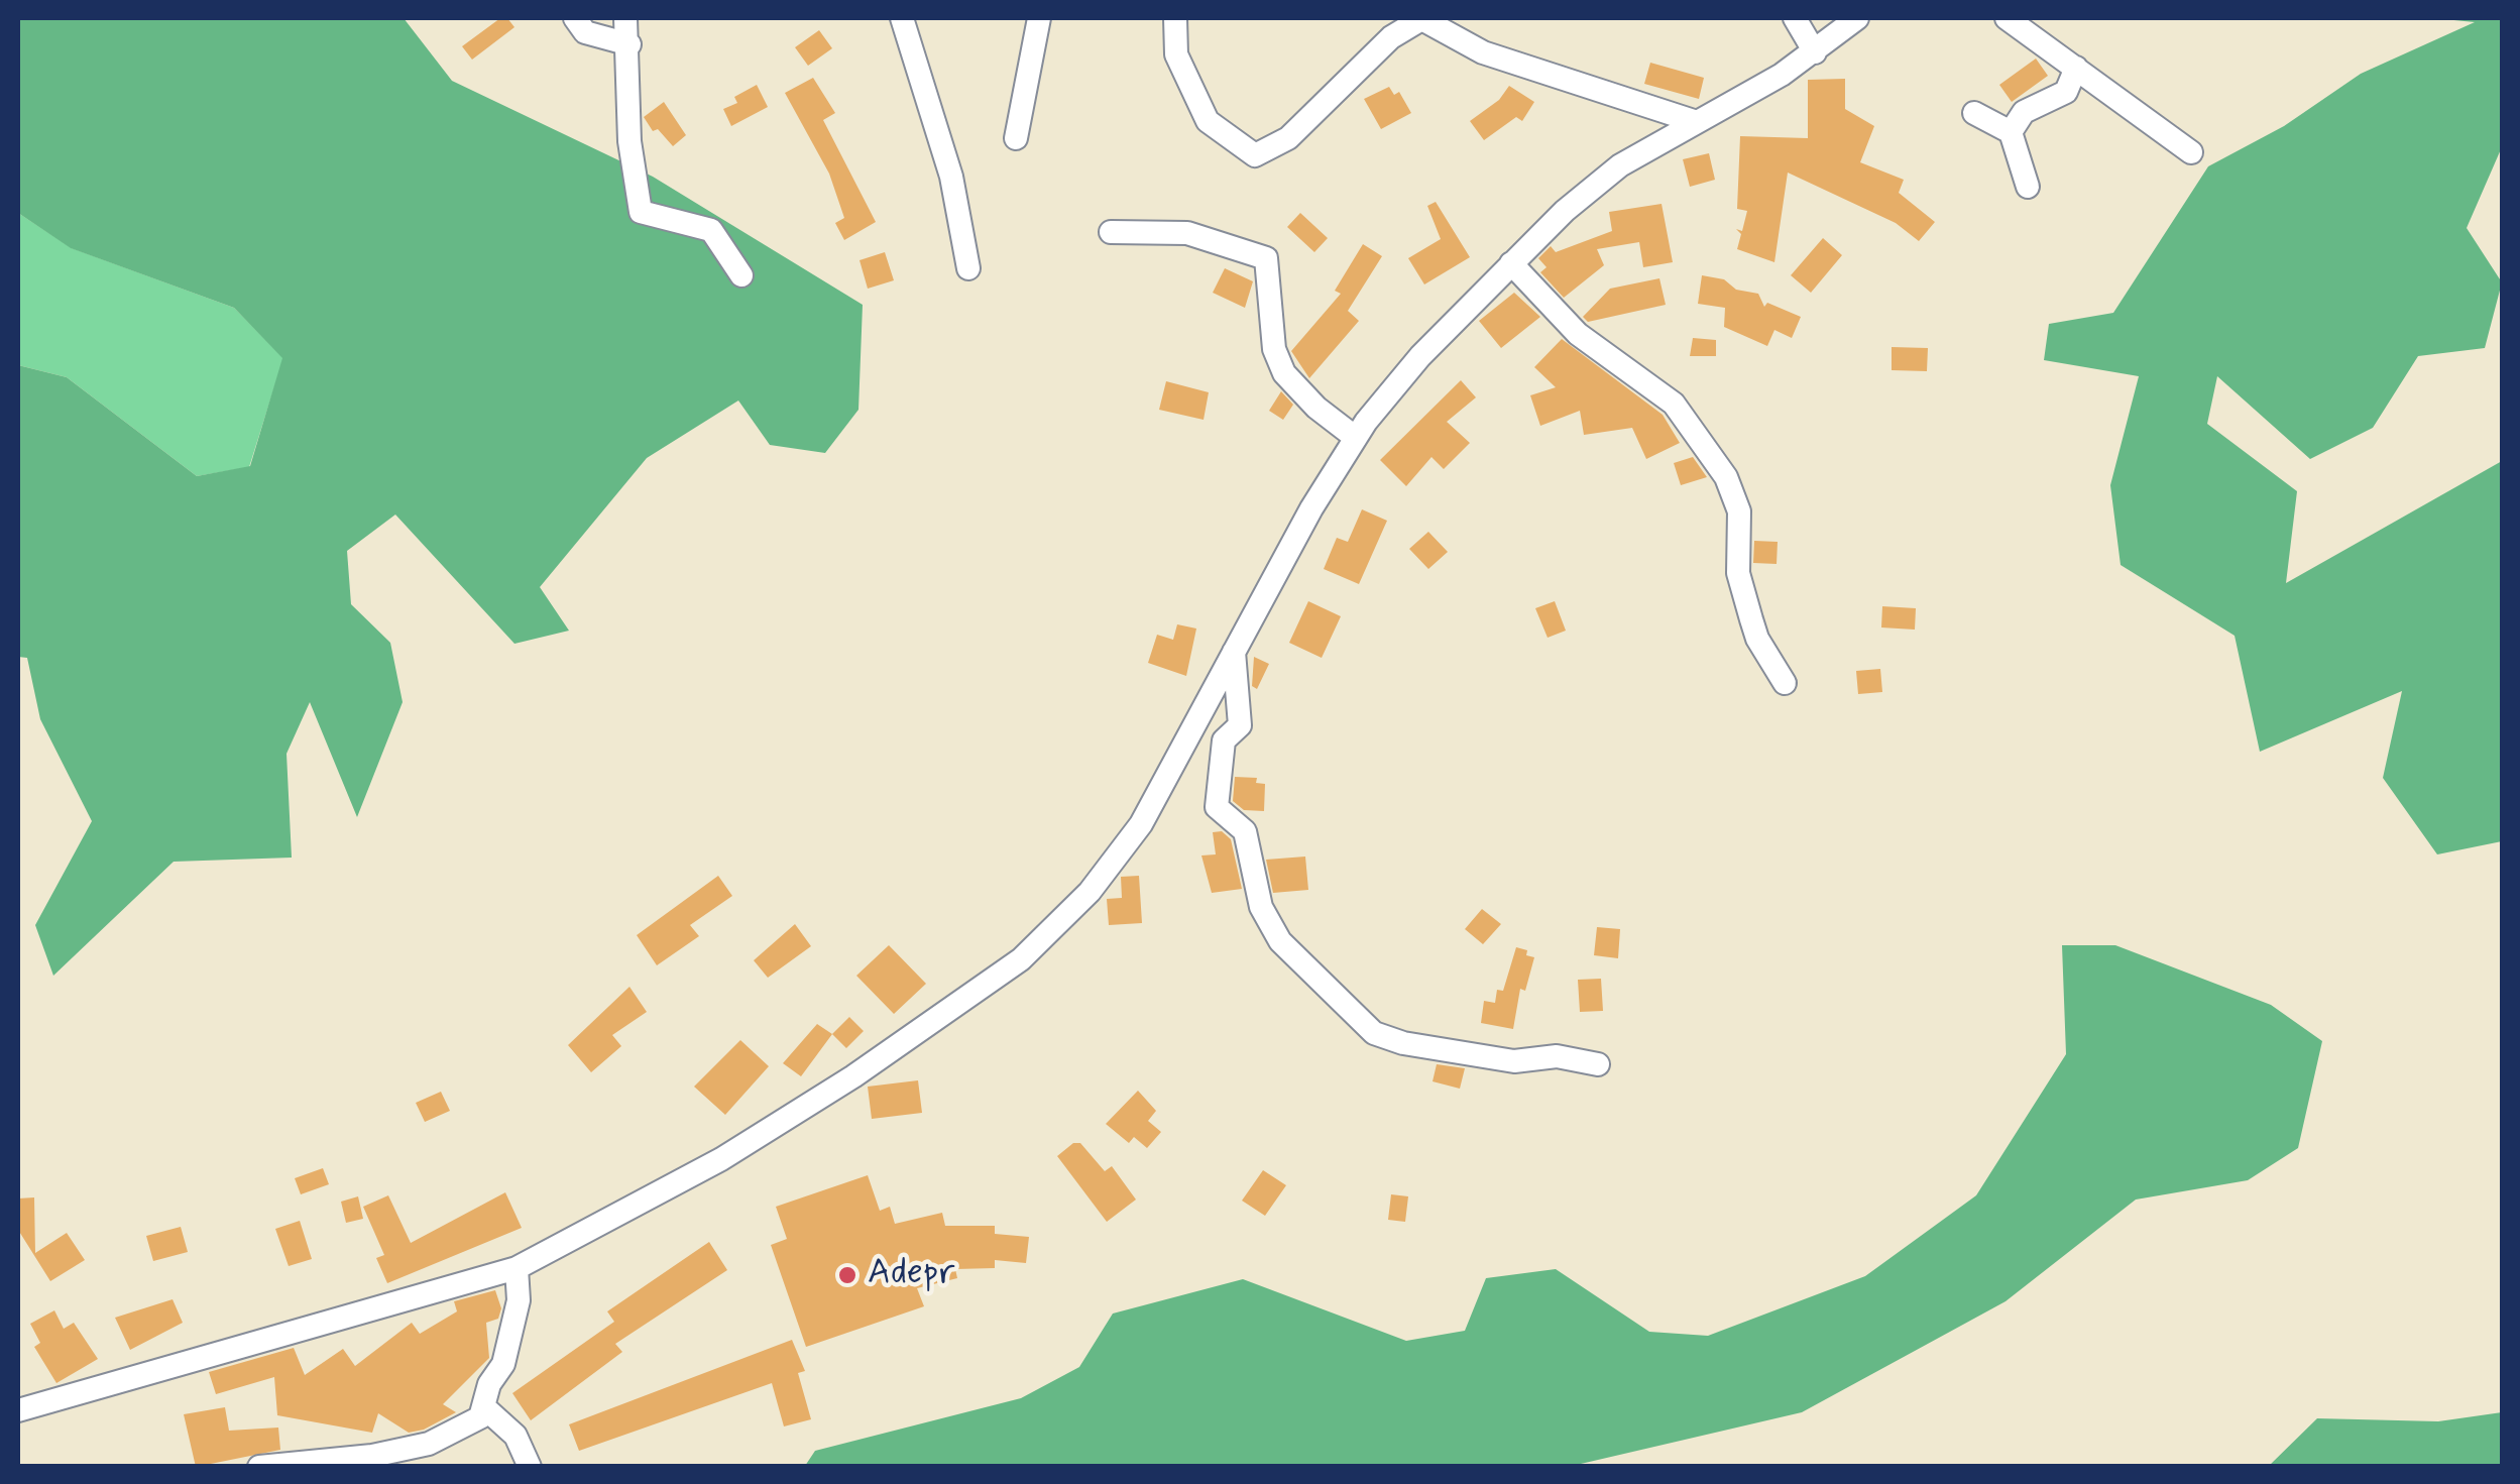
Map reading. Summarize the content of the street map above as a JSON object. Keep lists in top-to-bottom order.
{
  "places": ["Adepr"]
}
